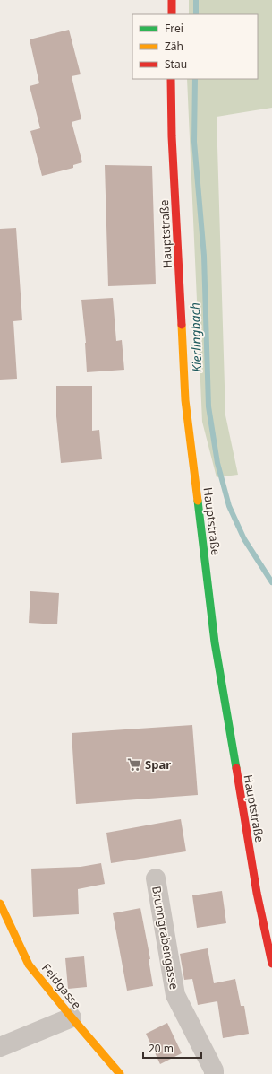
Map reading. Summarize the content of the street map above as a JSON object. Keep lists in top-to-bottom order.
{
  "streets": {
    "main road": ["Hauptstraße", "Feldgasse"],
    "street": ["Brunngrabengasse"]
  },
  "water": ["Kierlingbach"],
  "places": {
    "supermarket": ["Spar"]
  },
  "legend": ["Frei", "Zäh", "Stau"],
  "scale_bar": "20 m"
}
